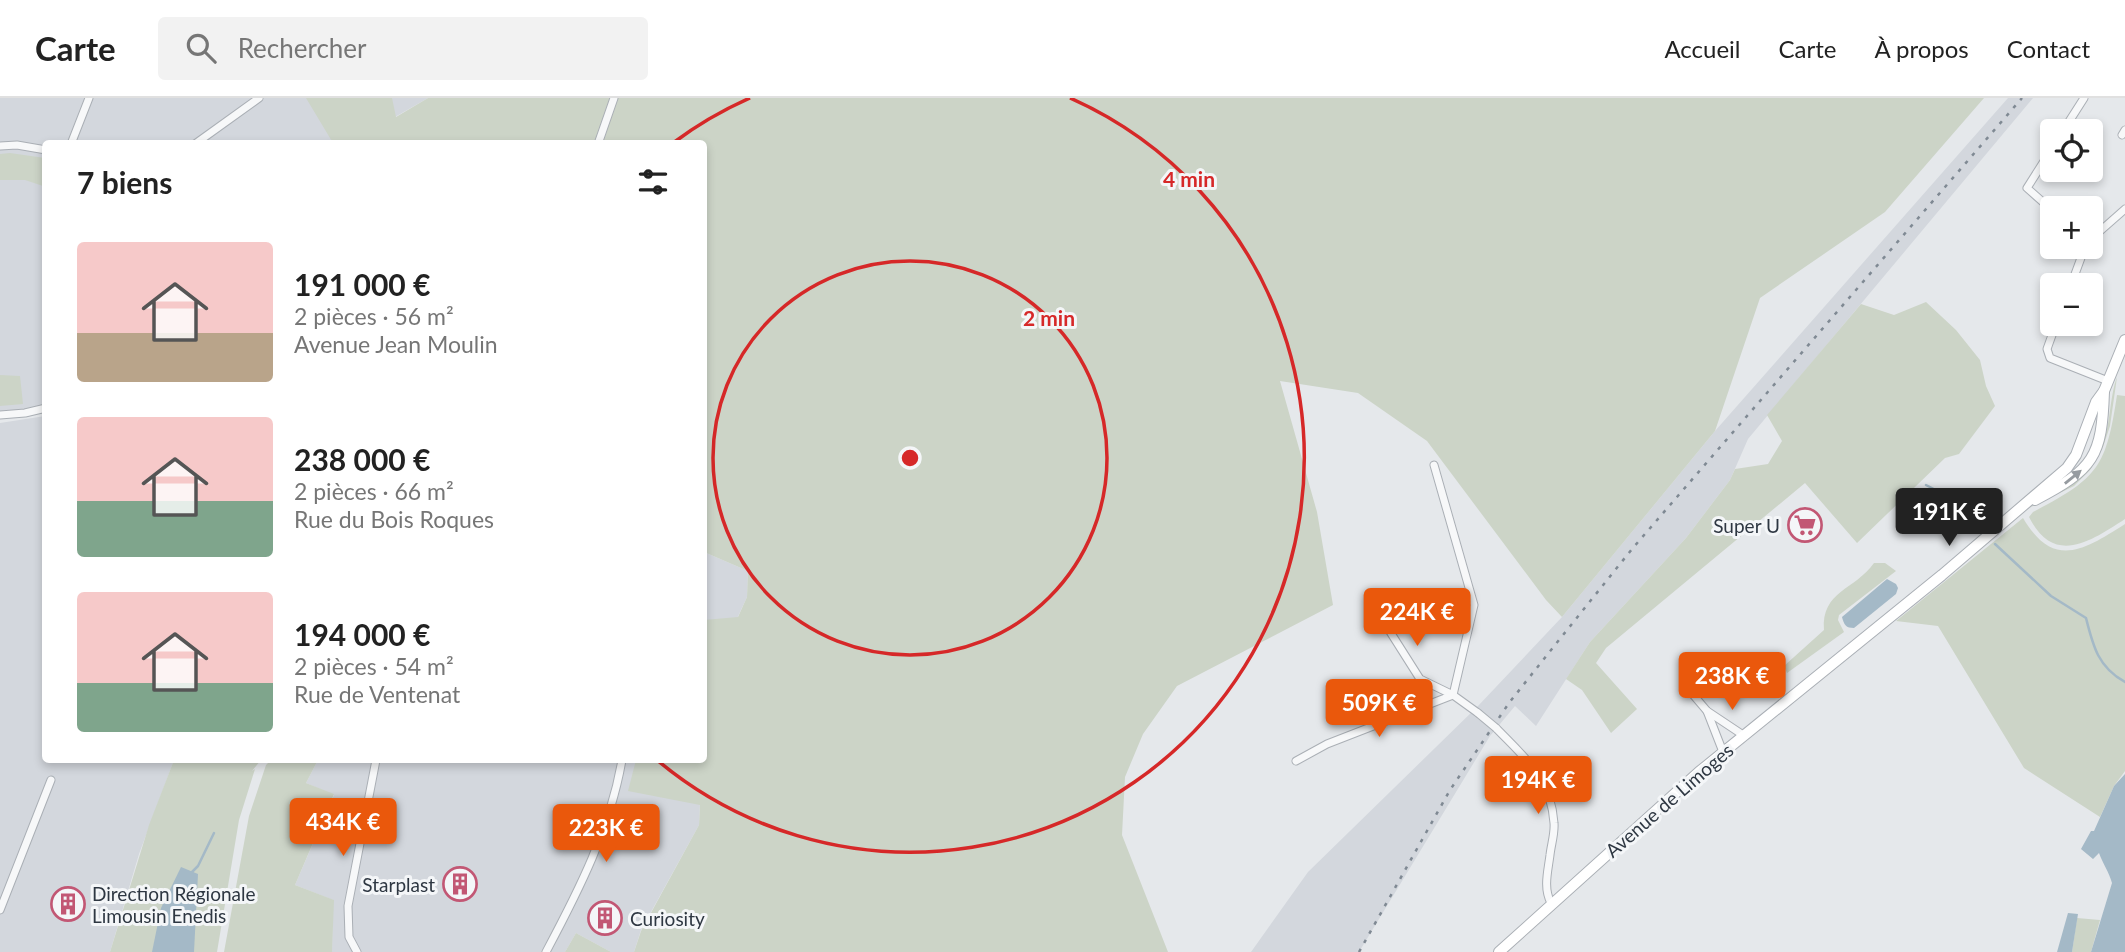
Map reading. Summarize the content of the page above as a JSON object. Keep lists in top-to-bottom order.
{
  "streets": {
    "main road": ["Avenue de Limoges"]
  },
  "places": {
    "supermarket": ["Super U"],
    "building": ["Starplast", "Direction Régionale Limousin Enedis", "Curiosity"]
  },
  "page": {
    "header": "Carte",
    "search": "Rechercher",
    "nav": [
      "Accueil",
      "Carte",
      "À propos",
      "Contact"
    ],
    "map_buttons": ["+", "−"],
    "heading": "7 biens",
    "list": [
      {
        "name": "191 000 €",
        "note": "2 pièces · 56 m² · Avenue Jean Moulin"
      },
      {
        "name": "238 000 €",
        "note": "2 pièces · 66 m² · Rue du Bois Roques"
      },
      {
        "name": "194 000 €",
        "note": "2 pièces · 54 m² · Rue de Ventenat"
      }
    ],
    "price": [
      "191K €",
      "224K €",
      "238K €",
      "509K €",
      "194K €",
      "434K €",
      "223K €"
    ]
  },
  "rings": ["4 min", "2 min"]
}
